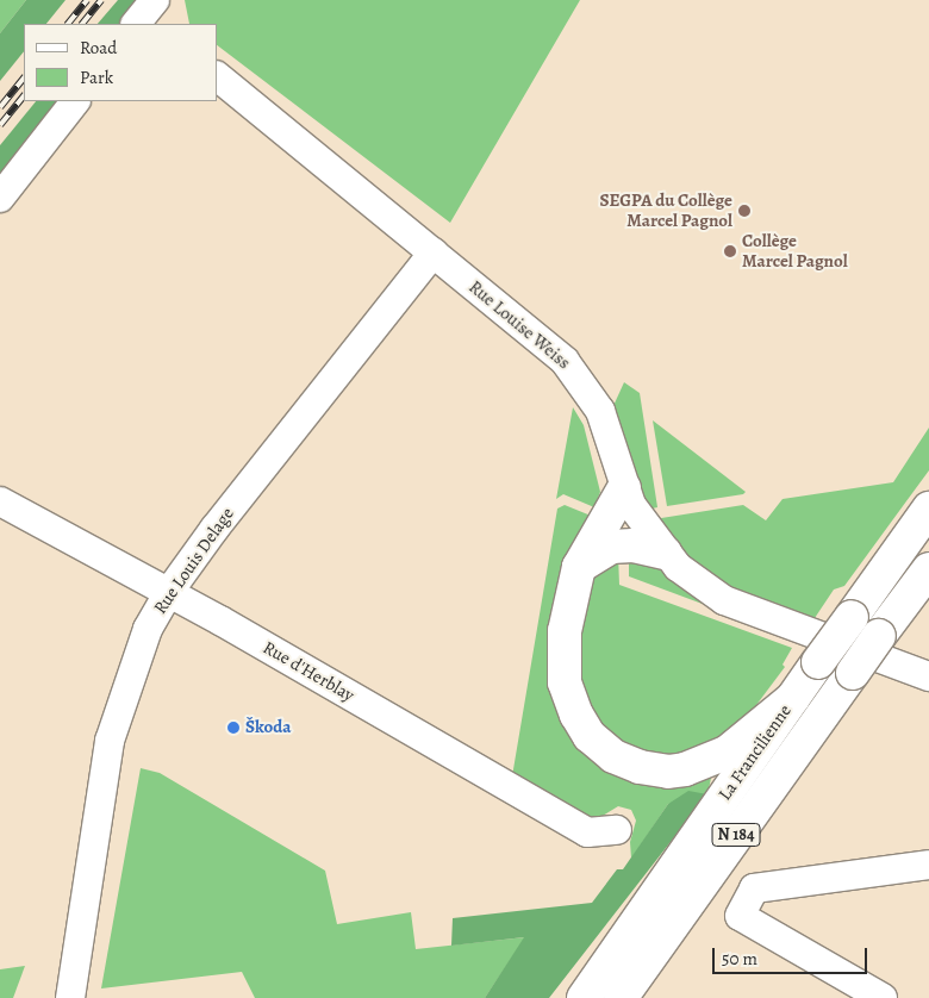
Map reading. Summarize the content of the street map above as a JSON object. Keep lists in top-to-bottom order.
{
  "streets": {
    "highway": ["La Francilienne", "N 184"],
    "street": ["Rue Louise Weiss", "Rue Louis Delage", "Rue d'Herblay"]
  },
  "crossings": [
    ["Rue Louise Weiss", "Rue Louis Delage"],
    ["Rue Louis Delage", "Rue d'Herblay"]
  ],
  "places": ["SEGPA du Collège Marcel Pagnol", "Collège Marcel Pagnol", "Škoda"],
  "legend": ["Road", "Park"],
  "scale_bar": "50 m"
}
